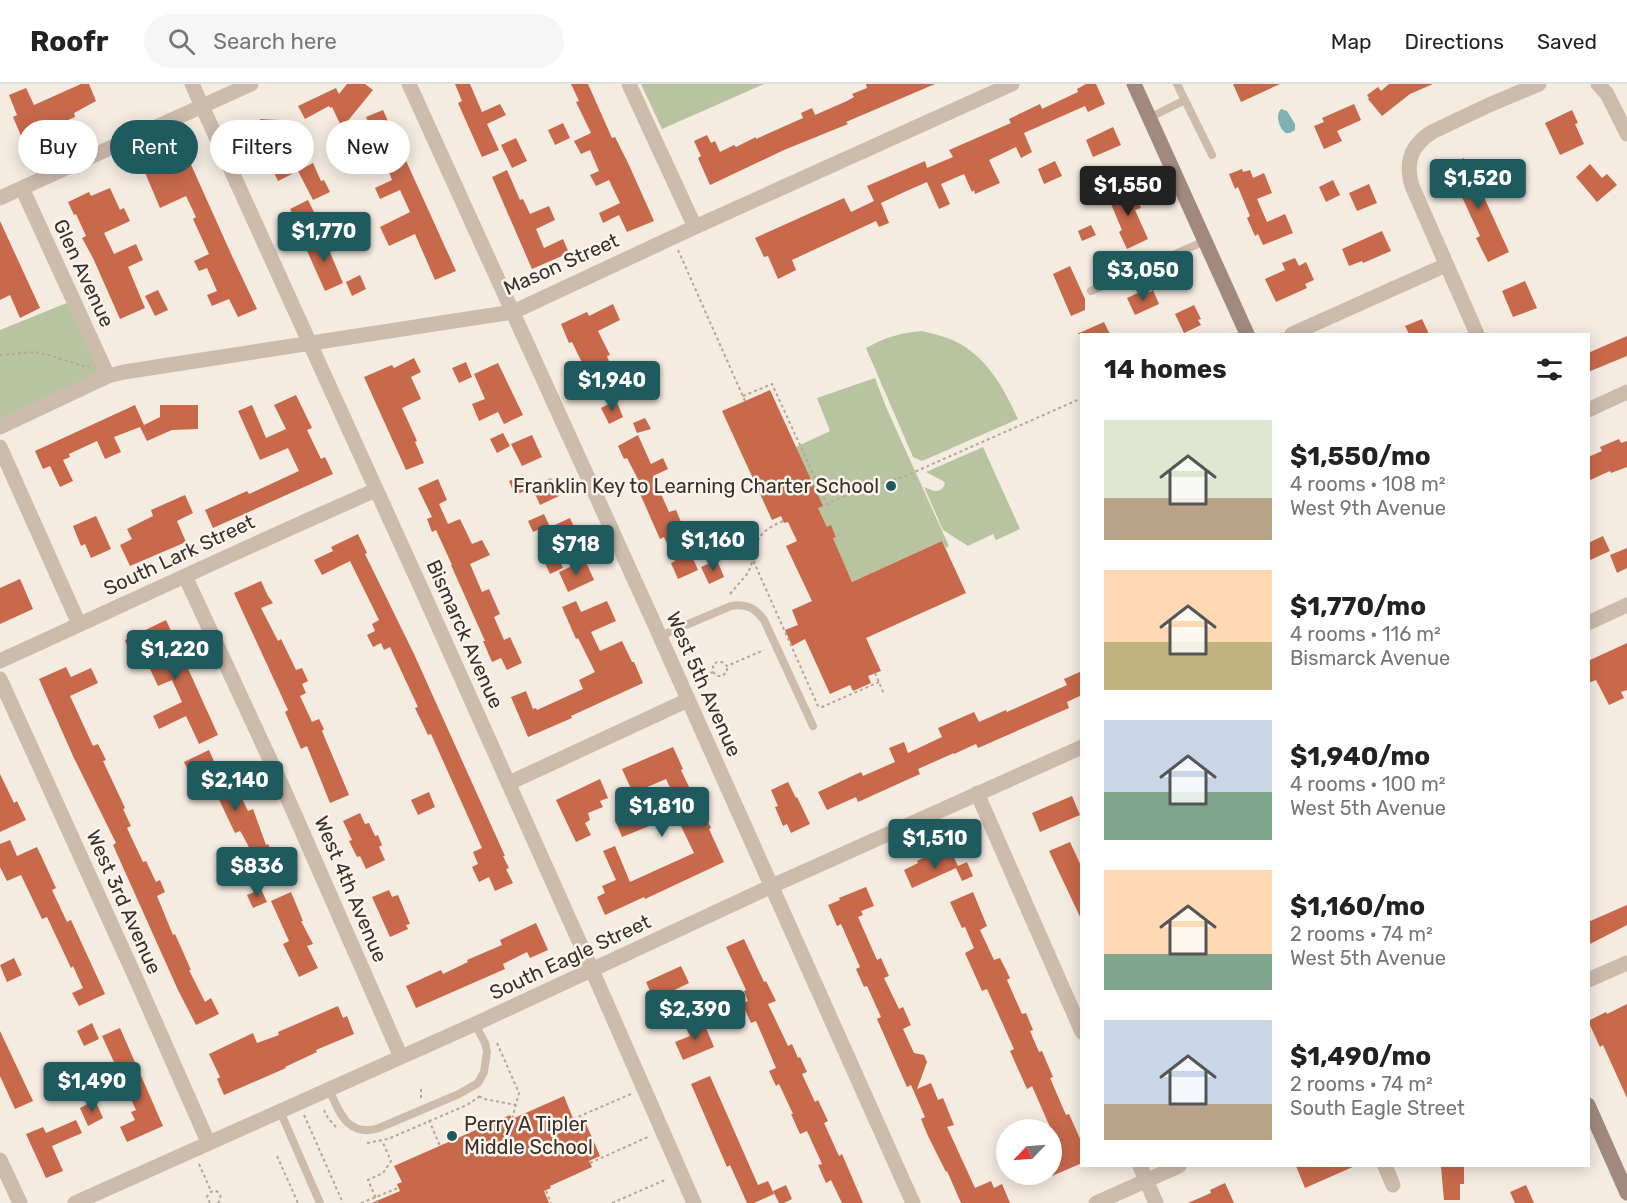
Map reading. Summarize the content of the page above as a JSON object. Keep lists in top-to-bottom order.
{
  "streets": {
    "street": [
      "Mason Street",
      "Glen Avenue",
      "South Lark Street",
      "Bismarck Avenue",
      "West 5th Avenue",
      "West 4th Avenue",
      "West 3rd Avenue",
      "South Eagle Street"
    ]
  },
  "crossings": [
    ["Mason Street", "Glen Avenue"],
    ["Mason Street", "Bismarck Avenue"],
    ["Mason Street", "West 5th Avenue"],
    ["South Lark Street", "Bismarck Avenue"],
    ["South Lark Street", "West 4th Avenue"],
    ["Bismarck Avenue", "South Eagle Street"],
    ["West 5th Avenue", "South Eagle Street"],
    ["West 4th Avenue", "South Eagle Street"],
    ["West 3rd Avenue", "South Eagle Street"]
  ],
  "places": ["Franklin Key to Learning Charter School", "Perry A Tipler Middle School"],
  "north": "bottom left",
  "page": {
    "header": "Roofr",
    "search": "Search here",
    "nav": ["Map", "Directions", "Saved"],
    "chip": [
      "Buy",
      "Rent",
      "Filters",
      "New"
    ],
    "price": [
      "$1,520",
      "$1,550",
      "$1,770",
      "$3,050",
      "$1,940",
      "$1,160",
      "$718",
      "$1,220",
      "$2,140",
      "$1,810",
      "$1,510",
      "$836",
      "$2,390",
      "$1,490"
    ],
    "heading": "14 homes",
    "list": [
      {
        "name": "$1,550/mo",
        "note": "4 rooms · 108 m² · West 9th Avenue"
      },
      {
        "name": "$1,770/mo",
        "note": "4 rooms · 116 m² · Bismarck Avenue"
      },
      {
        "name": "$1,940/mo",
        "note": "4 rooms · 100 m² · West 5th Avenue"
      },
      {
        "name": "$1,160/mo",
        "note": "2 rooms · 74 m² · West 5th Avenue"
      },
      {
        "name": "$1,490/mo",
        "note": "2 rooms · 74 m² · South Eagle Street"
      }
    ]
  }
}
